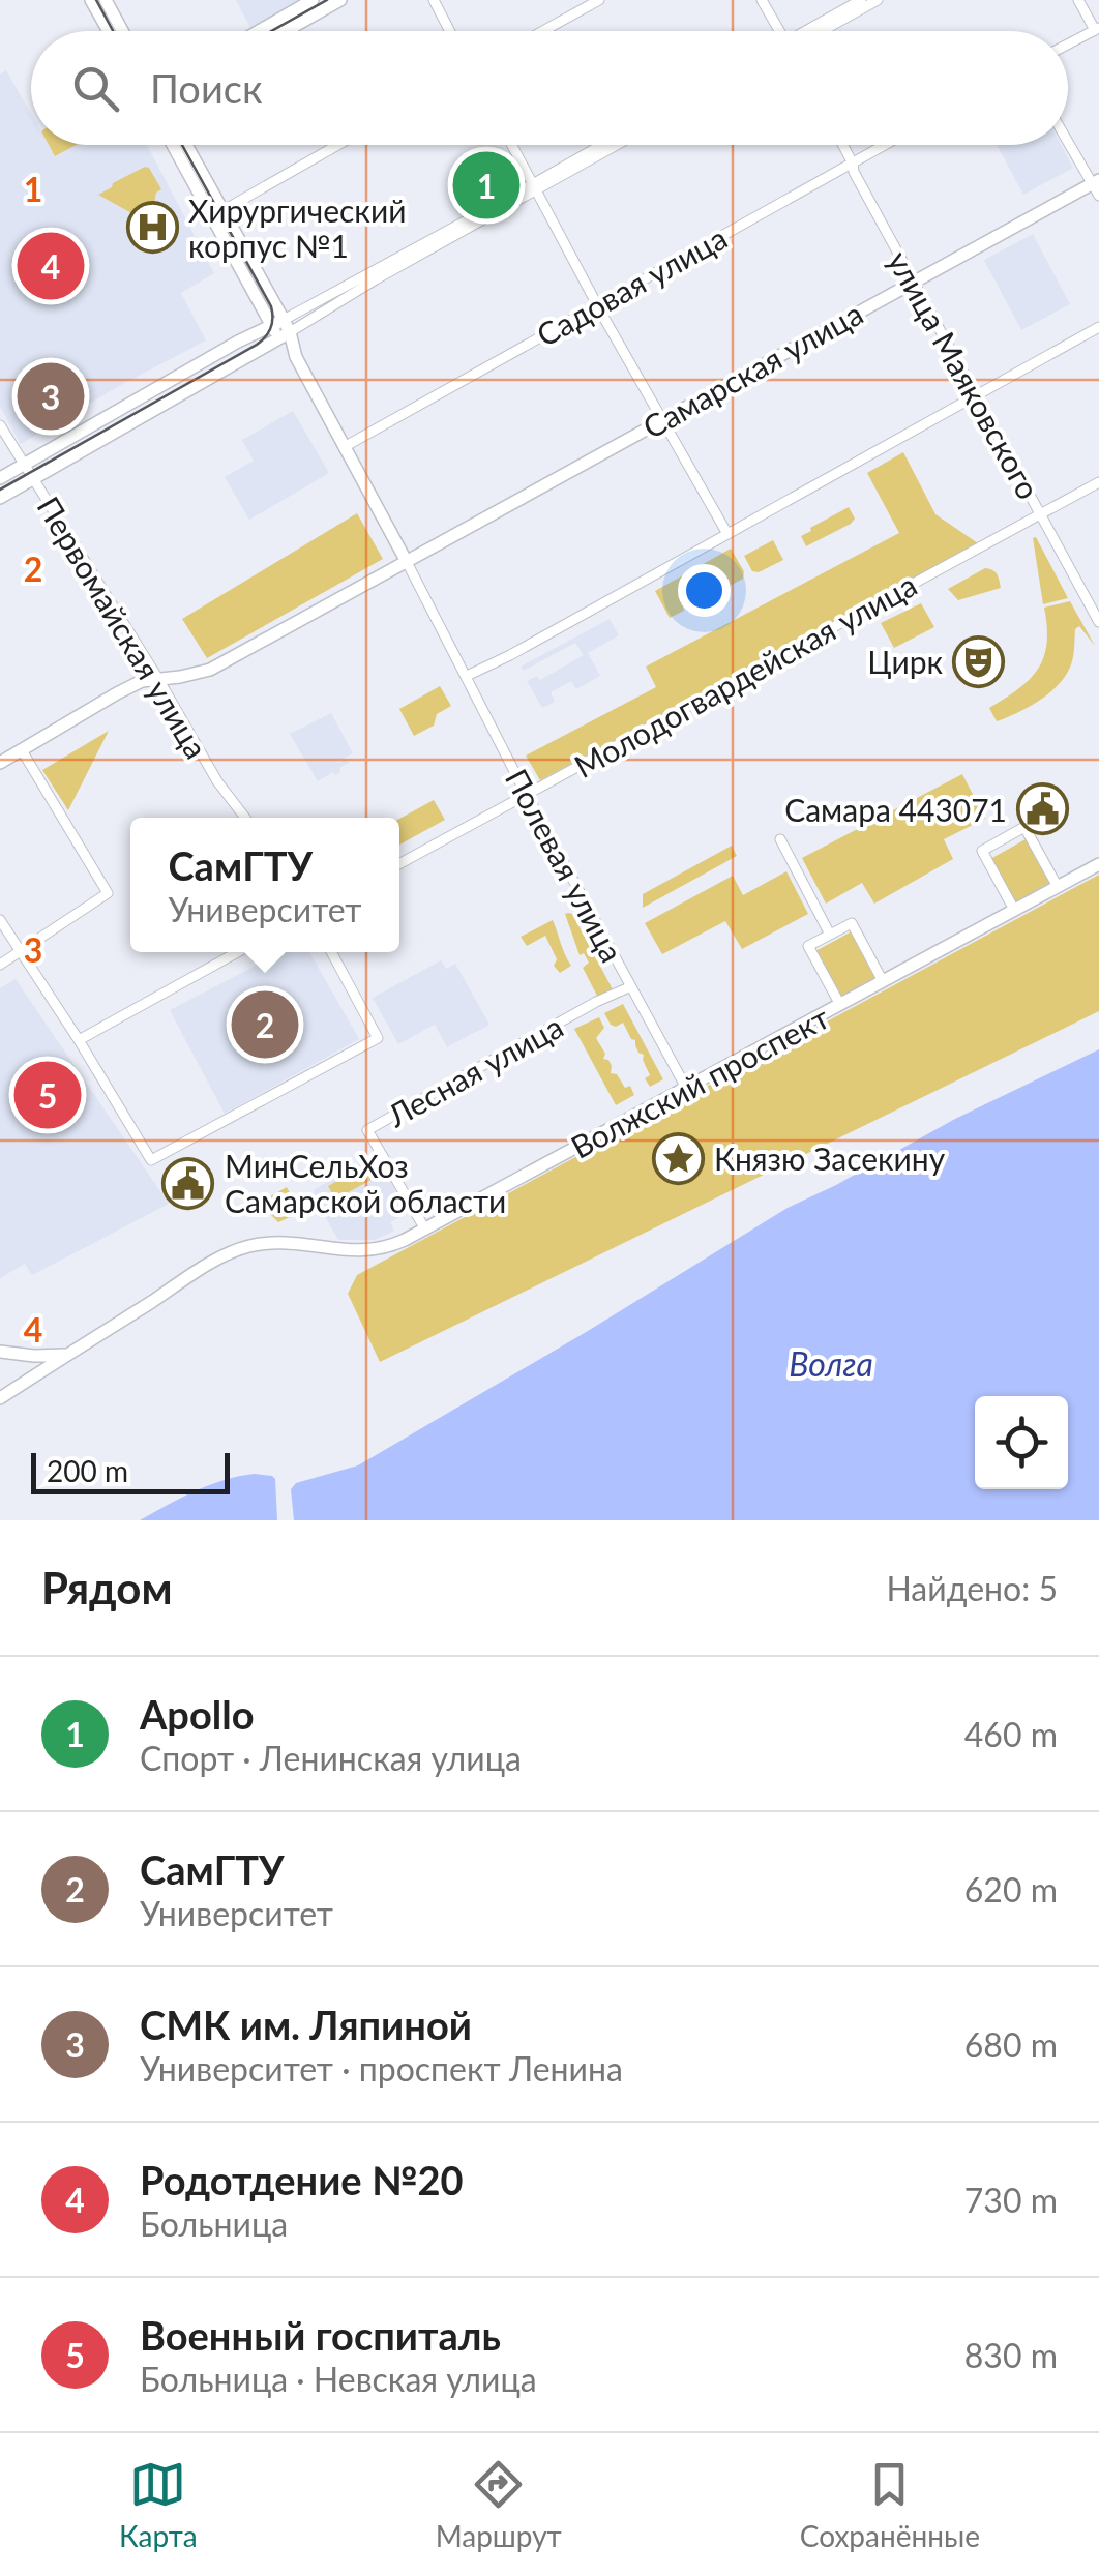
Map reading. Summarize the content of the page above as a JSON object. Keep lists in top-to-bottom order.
{
  "streets": {
    "main road": ["Самарская улица", "Волжский проспект"],
    "street": [
      "Садовая улица",
      "улица Маяковского",
      "Первомайская улица",
      "Молодогвардейская улица",
      "Полевая улица",
      "Лесная улица"
    ]
  },
  "crossings": [
    ["Садовая улица", "улица Маяковского"],
    ["Самарская улица", "улица Маяковского"],
    ["Самарская улица", "Первомайская улица"],
    ["Самарская улица", "Полевая улица"],
    ["улица Маяковского", "Молодогвардейская улица"],
    ["Молодогвардейская улица", "Полевая улица"],
    ["Полевая улица", "Лесная улица"],
    ["Полевая улица", "Волжский проспект"],
    ["Лесная улица", "Волжский проспект"]
  ],
  "water": ["Волга"],
  "places": {
    "hospital": ["Хирургический корпус №1"],
    "theatre": ["Цирк"],
    "public building": ["Самара 443071", "МинСельХоз Самарской области"],
    "place": ["Князю Засекину"]
  },
  "scale_bar": "200 m",
  "page": {
    "search": "Поиск",
    "pins": [
      "1",
      "4",
      "3",
      "2",
      "5"
    ],
    "popup": ["СамГТУ", "Университет"],
    "scale": "200 m",
    "heading": ["Рядом", "Найдено: 5"],
    "list": [
      {
        "mark": "1",
        "name": "Apollo",
        "note": "Спорт · Ленинская улица",
        "value": "460 m"
      },
      {
        "mark": "2",
        "name": "СамГТУ",
        "note": "Университет",
        "value": "620 m"
      },
      {
        "mark": "3",
        "name": "СМК им. Ляпиной",
        "note": "Университет · проспект Ленина",
        "value": "680 m"
      },
      {
        "mark": "4",
        "name": "Родотдение №20",
        "note": "Больница",
        "value": "730 m"
      },
      {
        "mark": "5",
        "name": "Военный госпиталь",
        "note": "Больница · Невская улица",
        "value": "830 m"
      }
    ],
    "nav": ["Карта", "Маршрут", "Сохранённые"]
  },
  "grid": {
    "rows": [
      "1",
      "2",
      "3",
      "4"
    ]
  }
}
